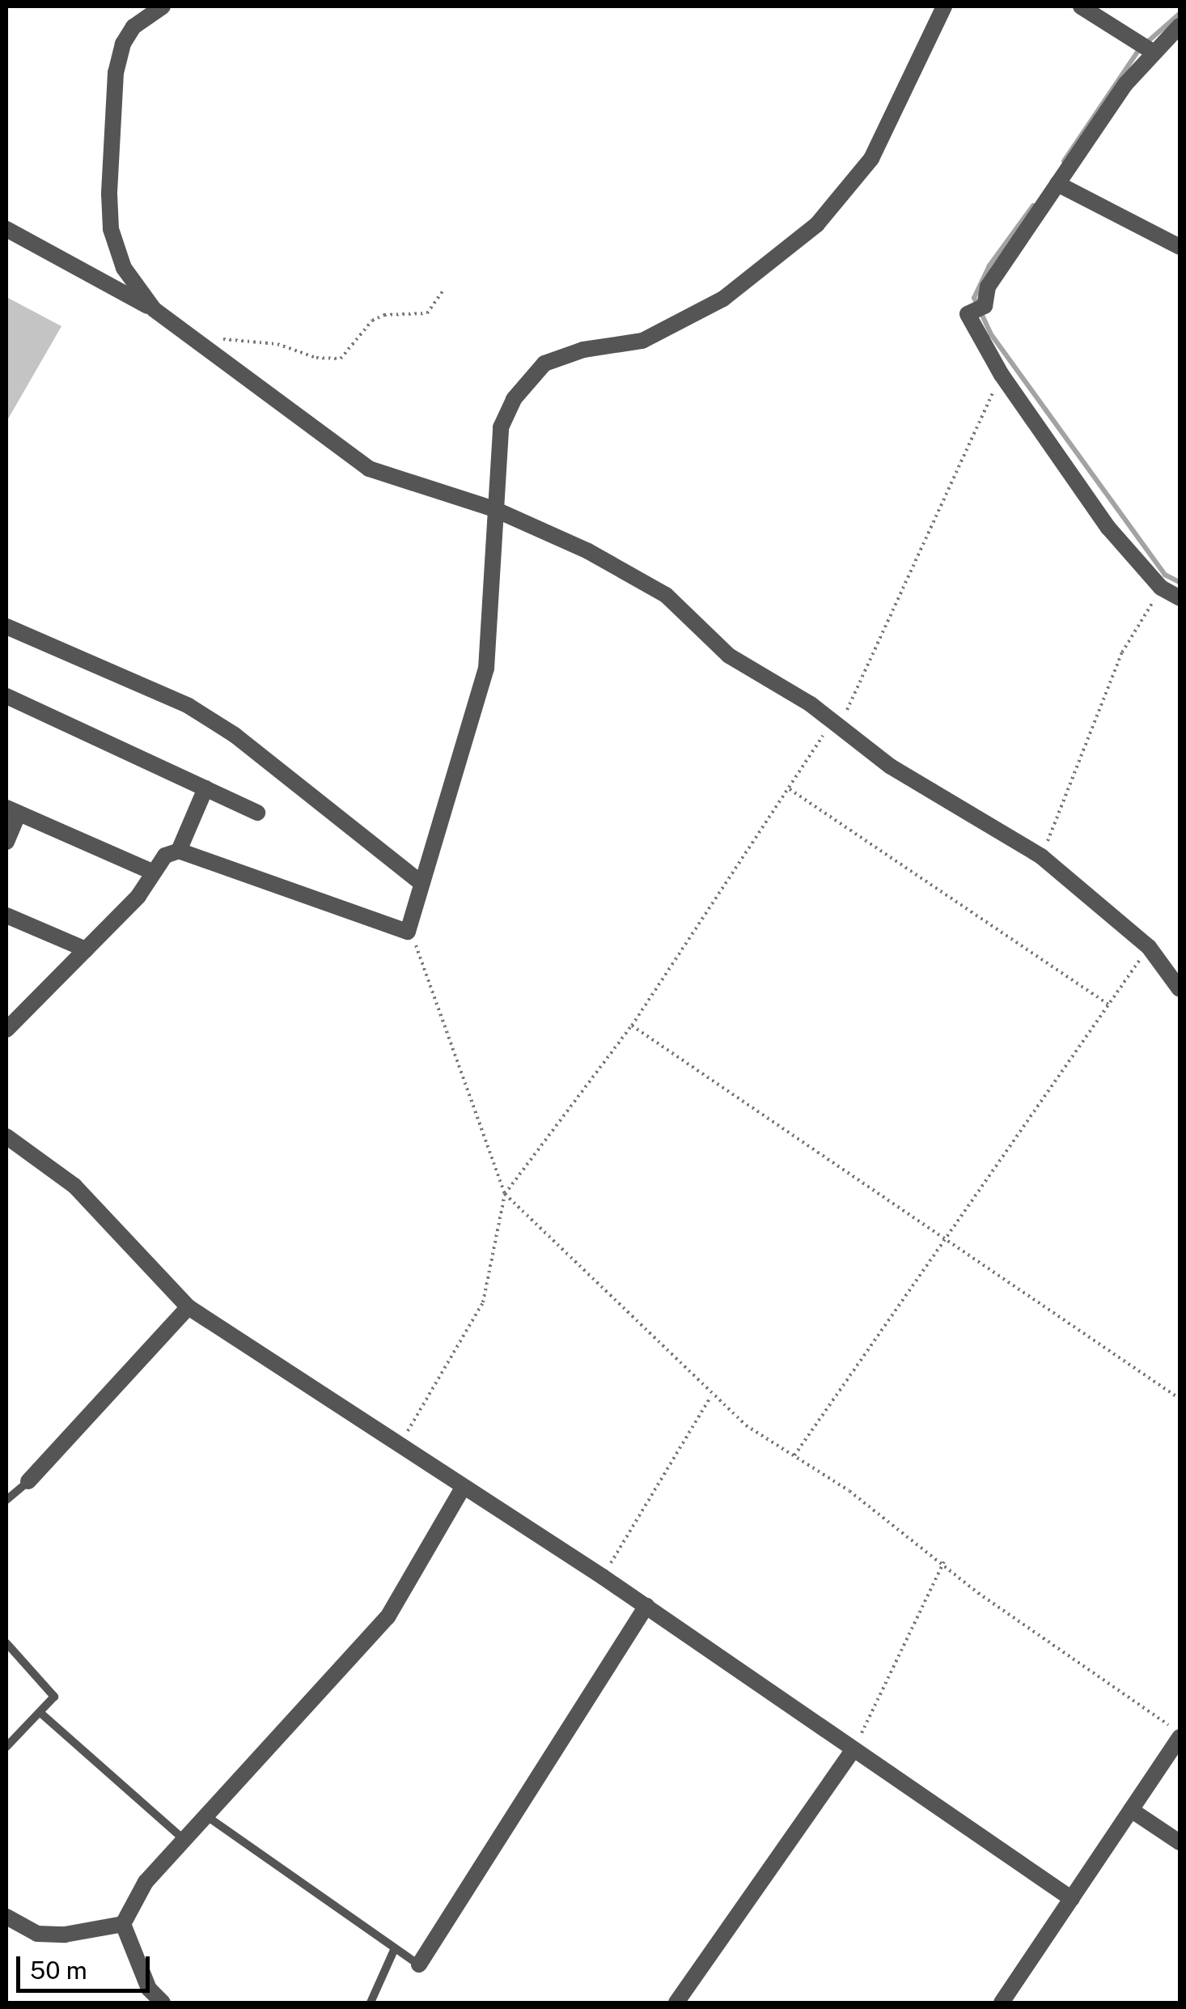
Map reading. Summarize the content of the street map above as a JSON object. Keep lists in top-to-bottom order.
{
  "scale_bar": "50 m"
}
